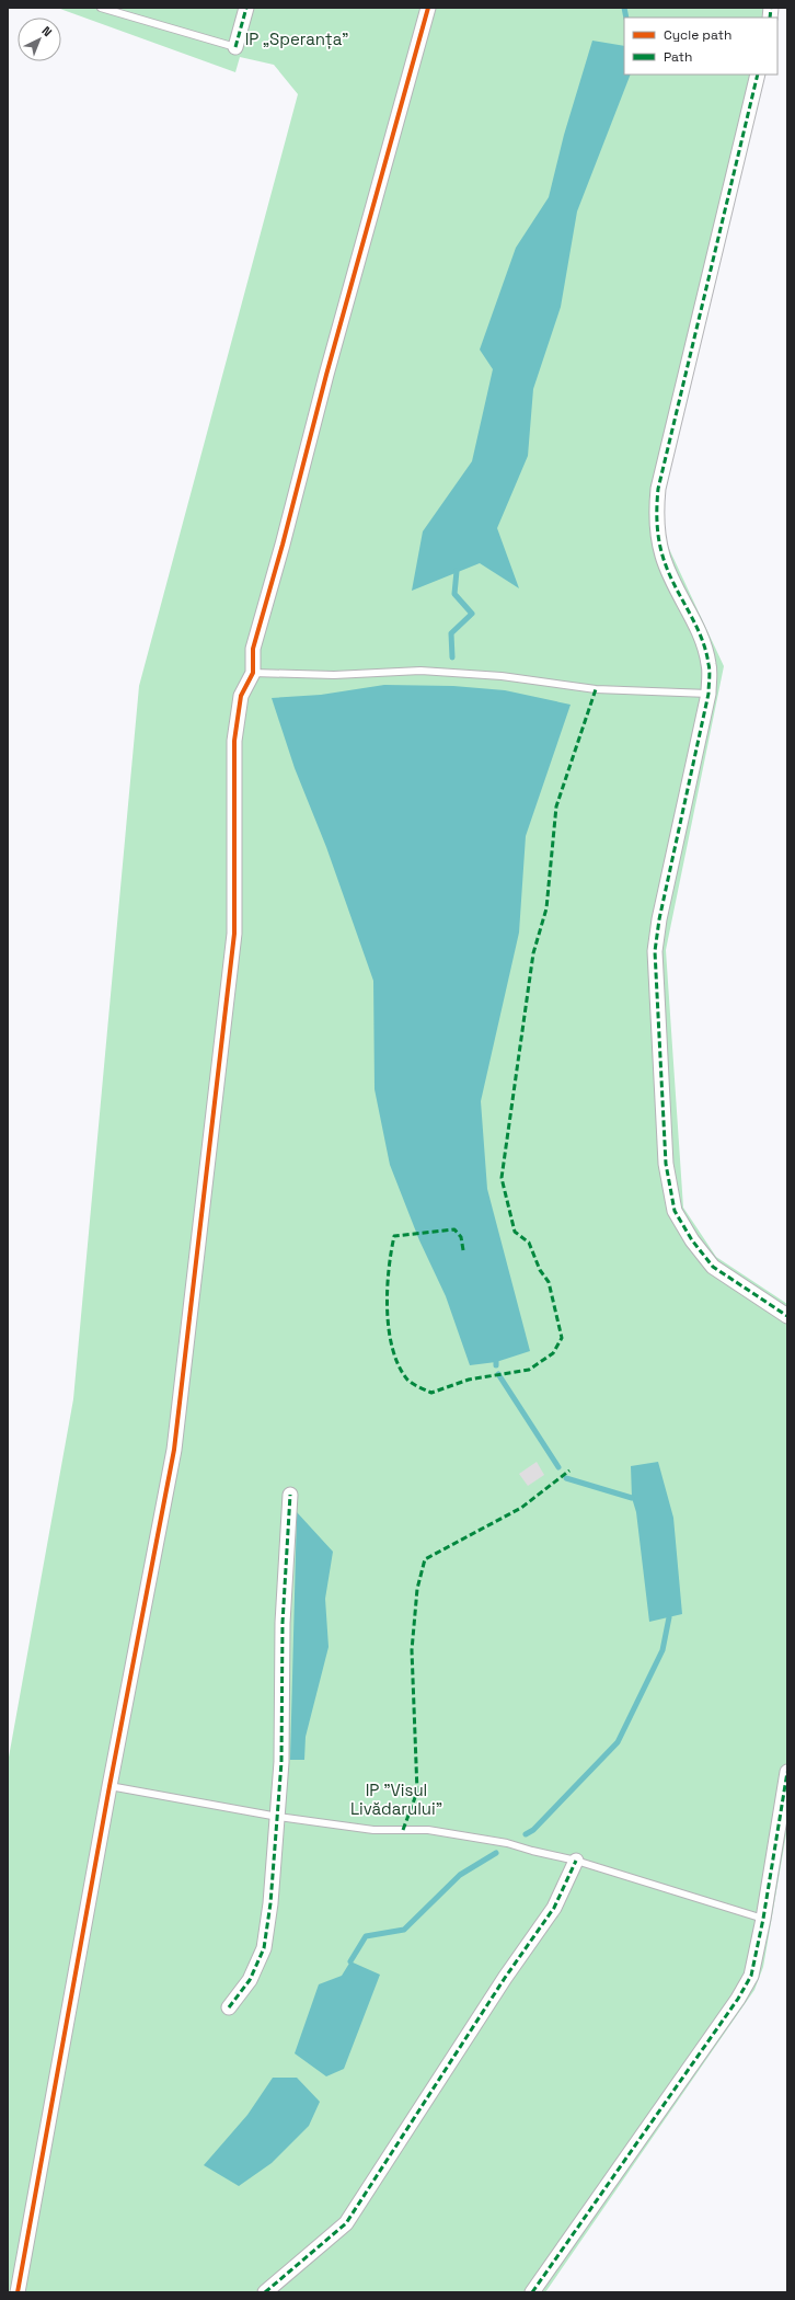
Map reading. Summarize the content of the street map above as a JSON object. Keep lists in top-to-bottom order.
{
  "parks": ["IP „Speranța”", "IP \"Visul Livădarului\""],
  "legend": ["Cycle path", "Path"],
  "north": "top right"
}
